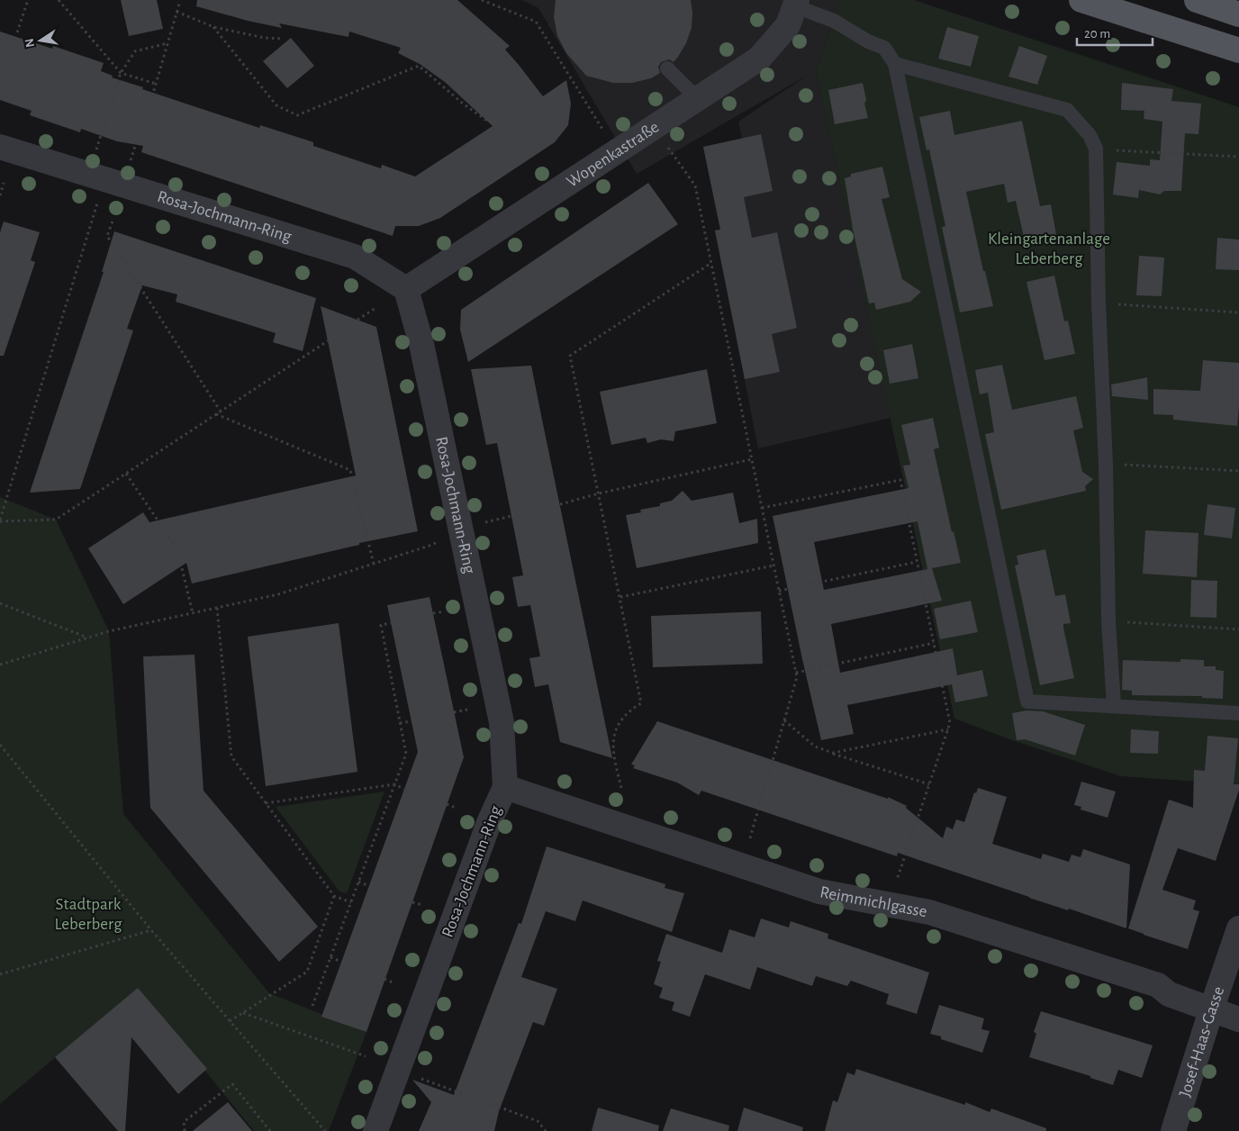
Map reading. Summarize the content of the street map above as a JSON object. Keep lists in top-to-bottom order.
{
  "streets": {
    "street": [
      "Wopenkastraße",
      "Rosa-Jochmann-Ring",
      "Reimmichlgasse",
      "Josef-Haas-Gasse"
    ]
  },
  "crossings": [
    ["Wopenkastraße", "Rosa-Jochmann-Ring"],
    ["Rosa-Jochmann-Ring", "Reimmichlgasse"],
    ["Reimmichlgasse", "Josef-Haas-Gasse"]
  ],
  "parks": ["Kleingartenanlage Leberberg", "Stadtpark Leberberg"],
  "scale_bar": "20 m",
  "north": "left"
}
